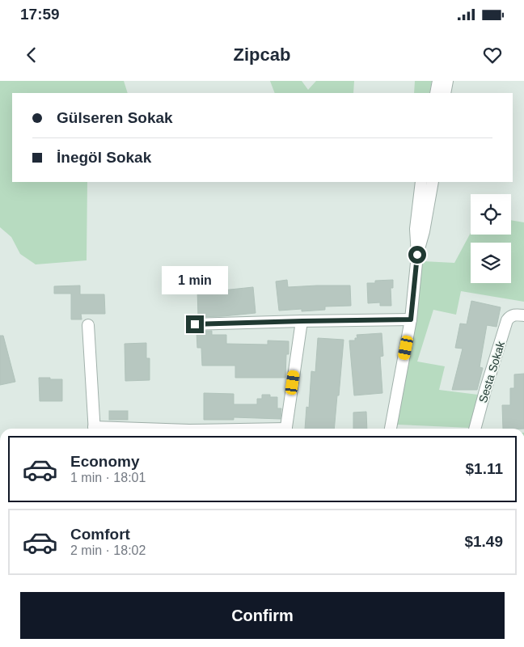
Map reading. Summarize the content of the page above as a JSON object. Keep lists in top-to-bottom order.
{
  "streets": {
    "street": ["Sesta Sokak"]
  },
  "page": {
    "status": "17:59",
    "header": "Zipcab",
    "banner": ["Gülseren Sokak", "İnegöl Sokak"],
    "bubble": "1 min",
    "list": [
      {
        "name": "Economy",
        "note": "1 min · 18:01",
        "value": "$1.11"
      },
      {
        "name": "Comfort",
        "note": "2 min · 18:02",
        "value": "$1.49"
      }
    ],
    "buttons": "Confirm"
  }
}
